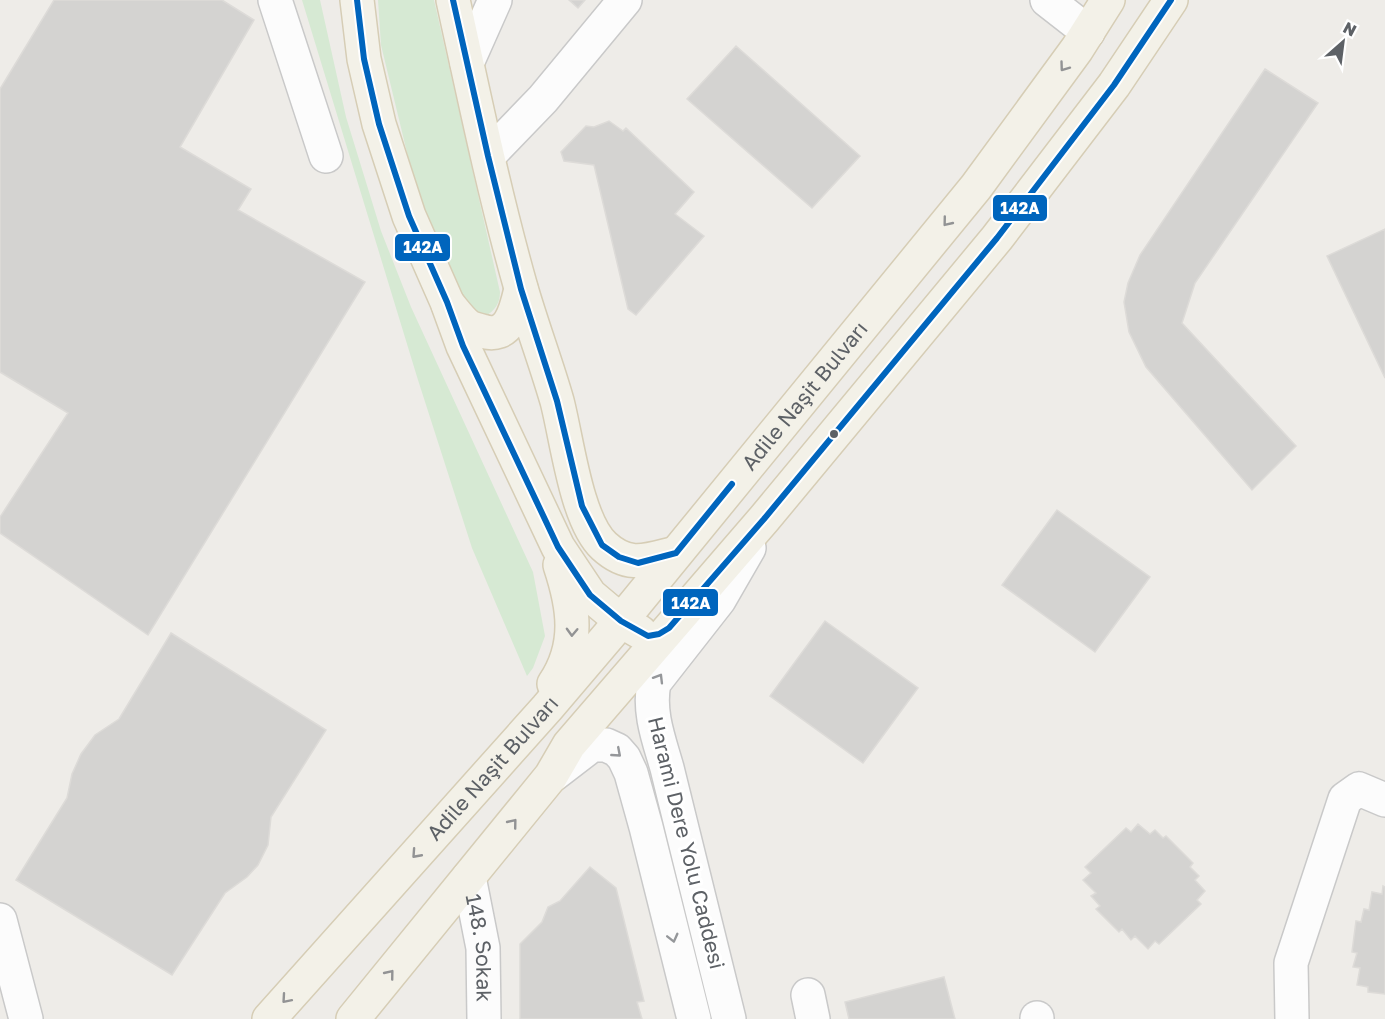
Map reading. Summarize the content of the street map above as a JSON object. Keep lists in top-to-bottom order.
{
  "streets": {
    "main road": ["Adile Naşit Bulvarı"],
    "street": ["Harami Dere Yolu Caddesi", "148. Sokak"]
  },
  "crossings": [
    ["Adile Naşit Bulvarı", "Harami Dere Yolu Caddesi"],
    ["Adile Naşit Bulvarı", "148. Sokak"]
  ],
  "lines": ["transit line 142A"],
  "north": "top right"
}
